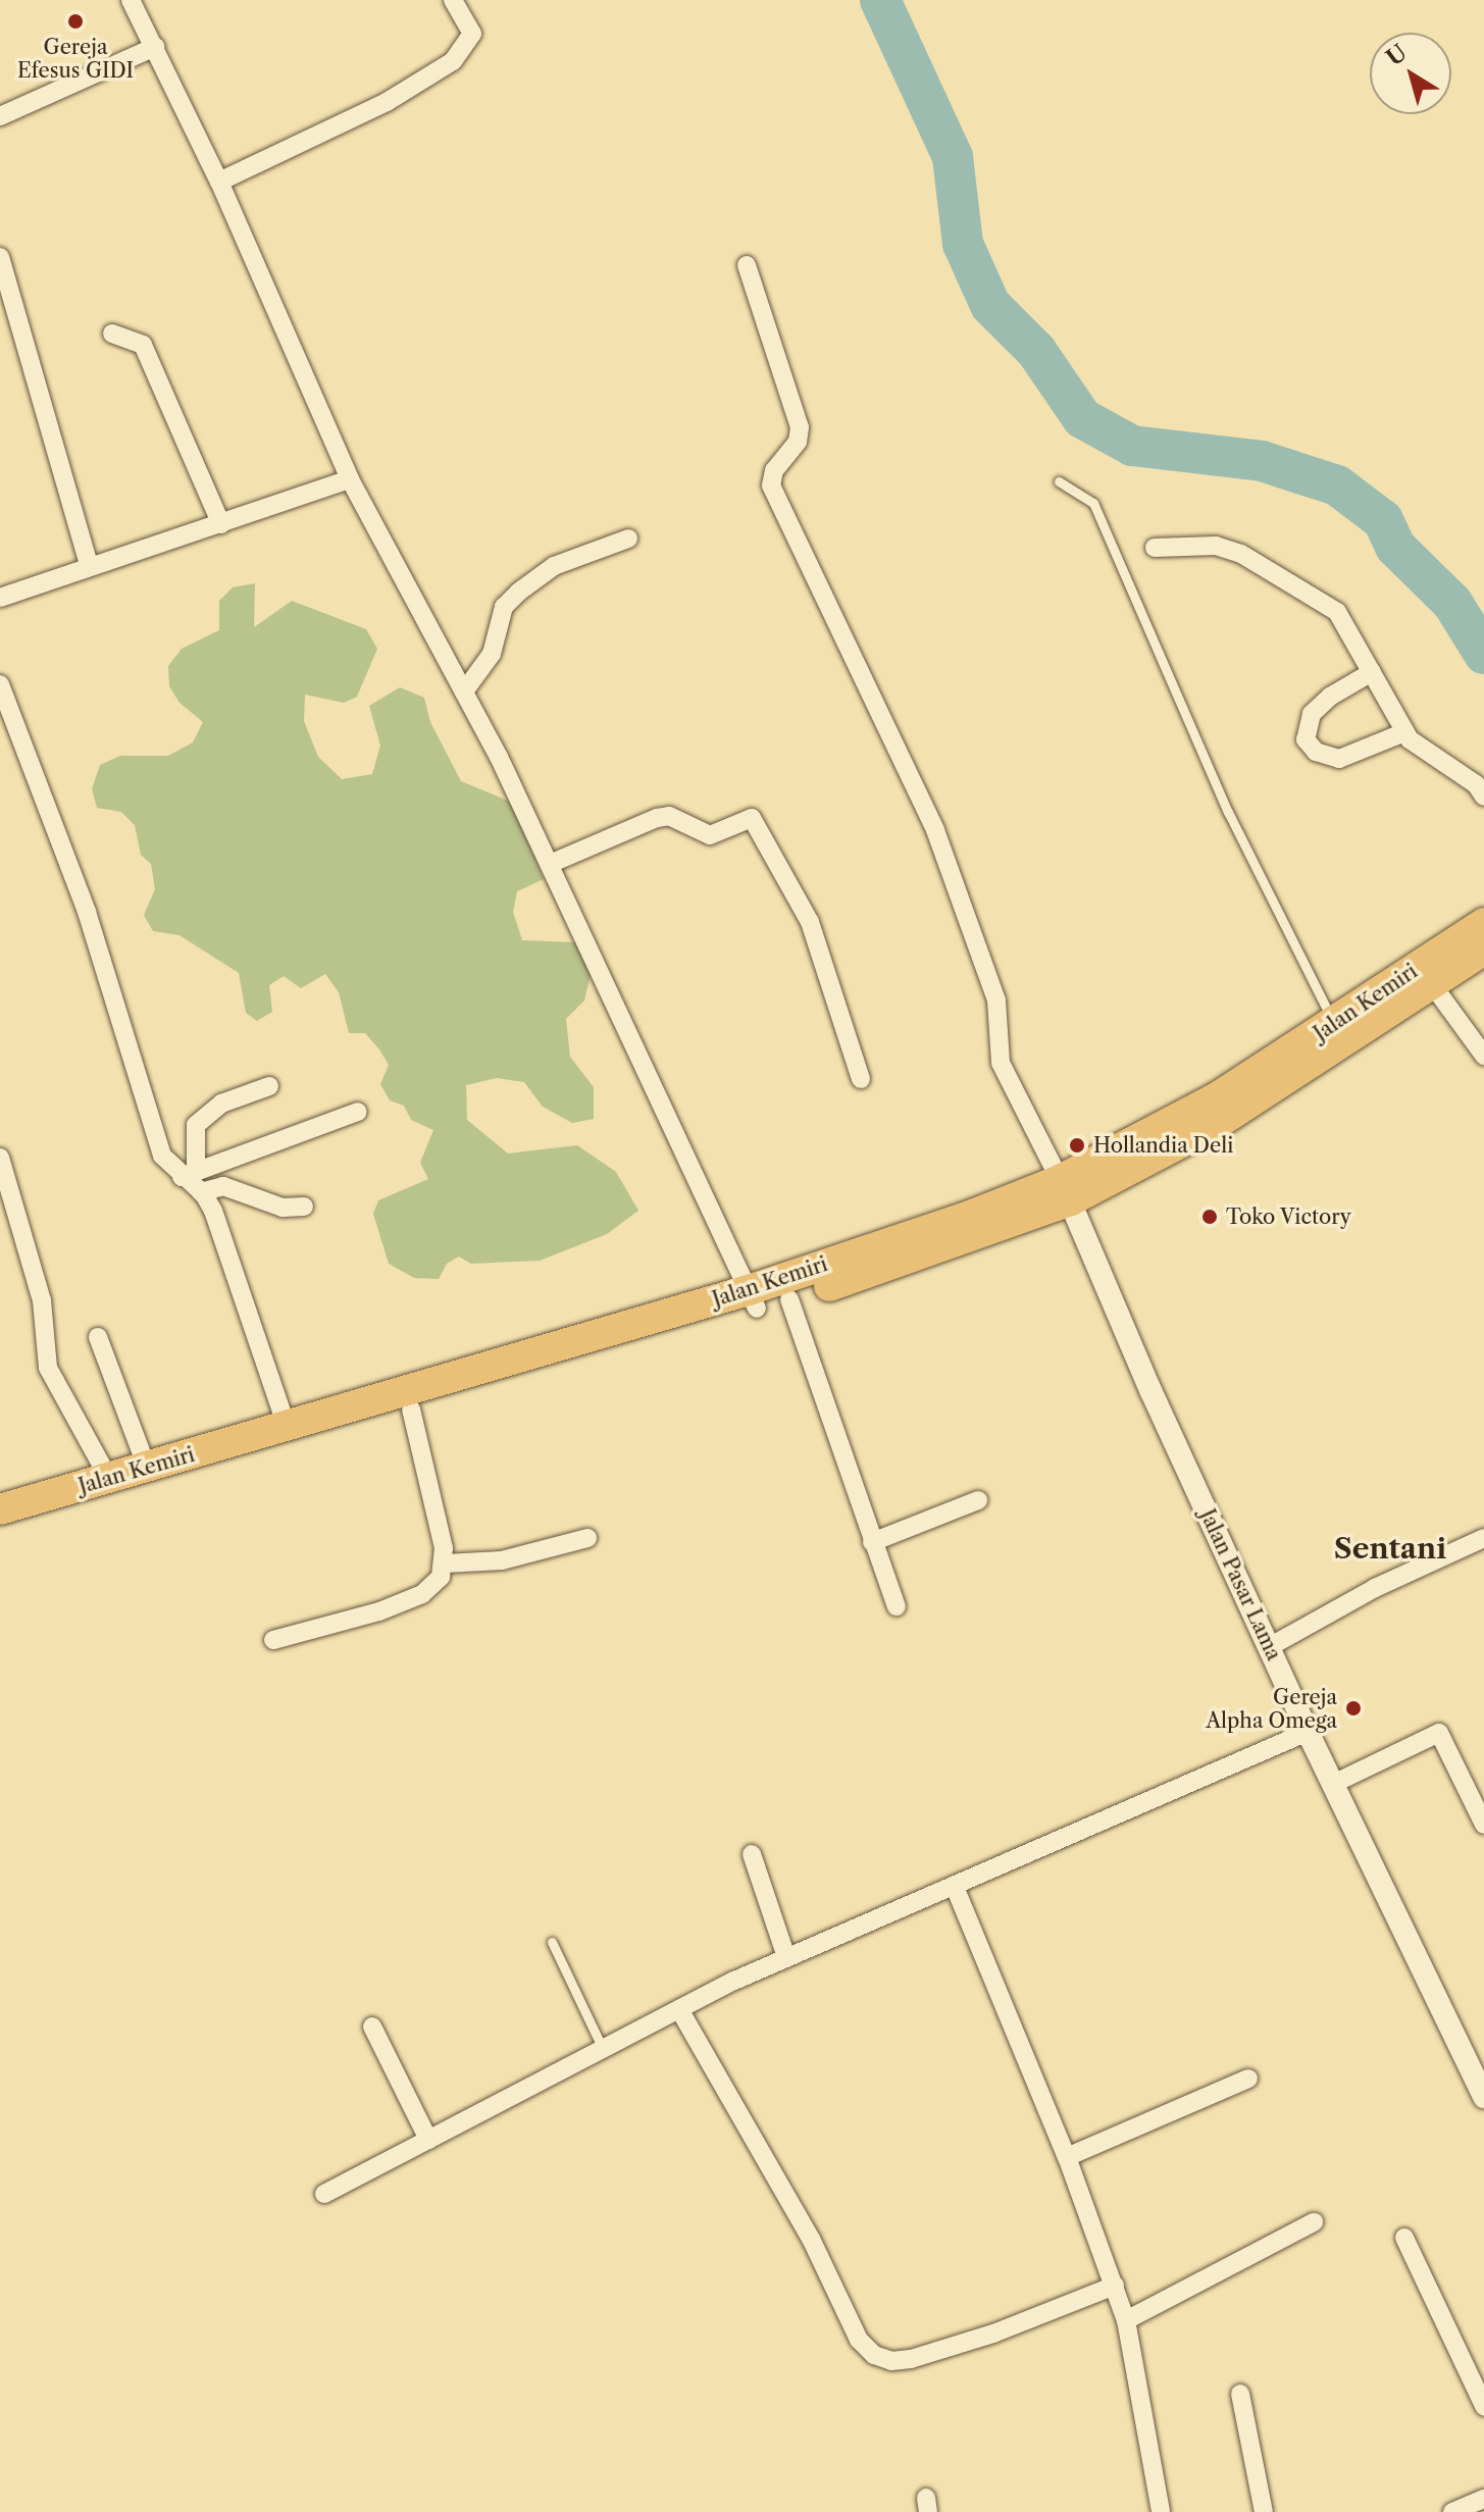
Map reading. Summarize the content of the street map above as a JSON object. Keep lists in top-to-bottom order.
{
  "streets": {
    "highway": ["Jalan Kemiri"],
    "street": ["Jalan Pasar Lama"]
  },
  "crossings": [
    ["Jalan Kemiri", "Jalan Pasar Lama"]
  ],
  "districts": ["Sentani"],
  "places": [
    "Gereja Efesus GIDI",
    "Hollandia Deli",
    "Toko Victory",
    "Gereja Alpha Omega"
  ],
  "north": "top left"
}
